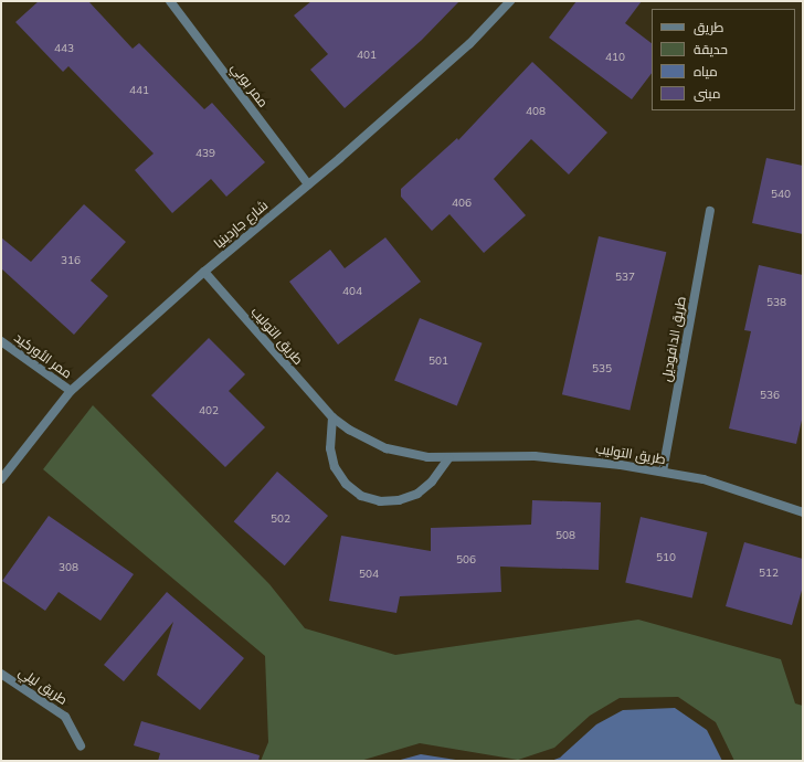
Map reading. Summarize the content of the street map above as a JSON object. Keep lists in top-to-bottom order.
{
  "streets": {
    "street": [
      "ممر بوبي",
      "شارع جاردينيا",
      "طريق التوليب",
      "طريق الدافوديل",
      "ممر الأوركيد",
      "طريق ليلي"
    ]
  },
  "crossings": [
    ["ممر بوبي", "شارع جاردينيا"],
    ["شارع جاردينيا", "طريق التوليب"],
    ["شارع جاردينيا", "ممر الأوركيد"],
    ["طريق التوليب", "طريق الدافوديل"]
  ],
  "house_numbers": [
    "443",
    "401",
    "410",
    "441",
    "408",
    "439",
    "540",
    "406",
    "316",
    "537",
    "404",
    "538",
    "501",
    "535",
    "536",
    "402",
    "502",
    "508",
    "510",
    "506",
    "308",
    "512",
    "504"
  ],
  "legend": [
    "طريق",
    "حديقة",
    "مياه",
    "مبنى"
  ]
}
